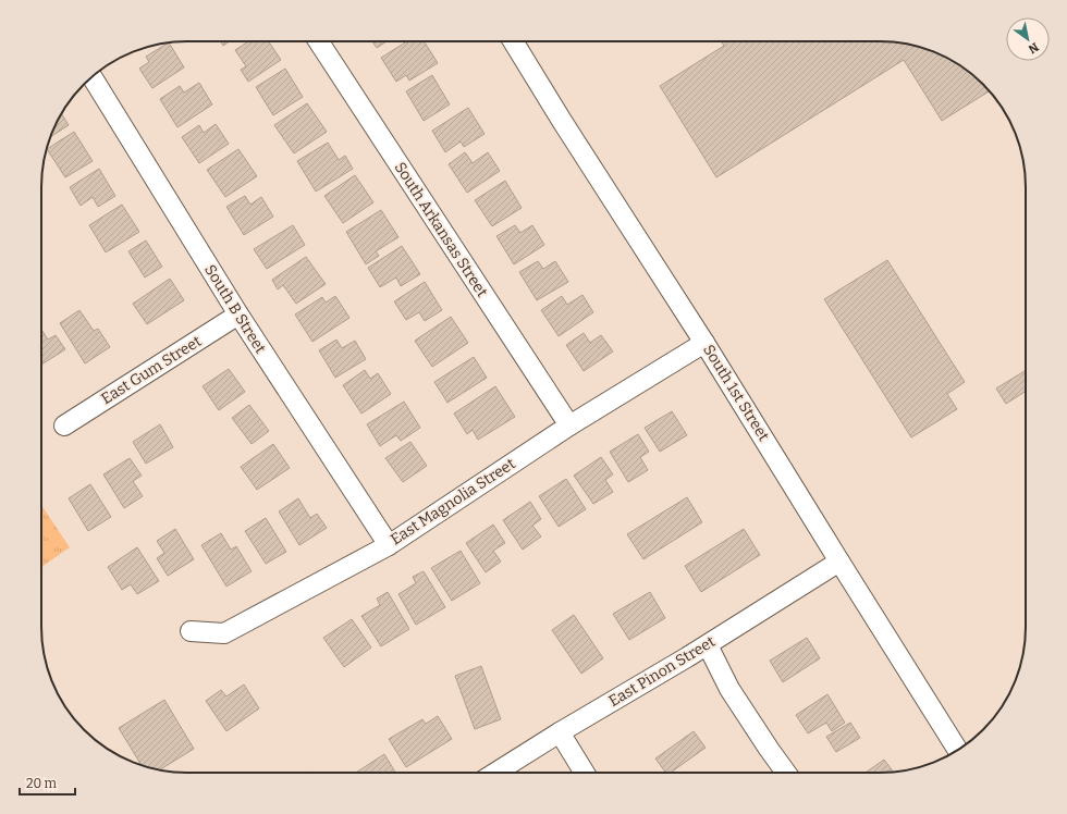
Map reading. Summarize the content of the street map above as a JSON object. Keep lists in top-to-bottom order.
{
  "streets": {
    "street": [
      "South Arkansas Street",
      "South B Street",
      "East Gum Street",
      "South 1st Street",
      "East Magnolia Street",
      "East Pinon Street"
    ]
  },
  "crossings": [
    ["South Arkansas Street", "East Magnolia Street"],
    ["South B Street", "East Gum Street"],
    ["South B Street", "East Magnolia Street"],
    ["South 1st Street", "East Magnolia Street"],
    ["South 1st Street", "East Pinon Street"]
  ],
  "scale_bar": "20 m",
  "north": "bottom right"
}
